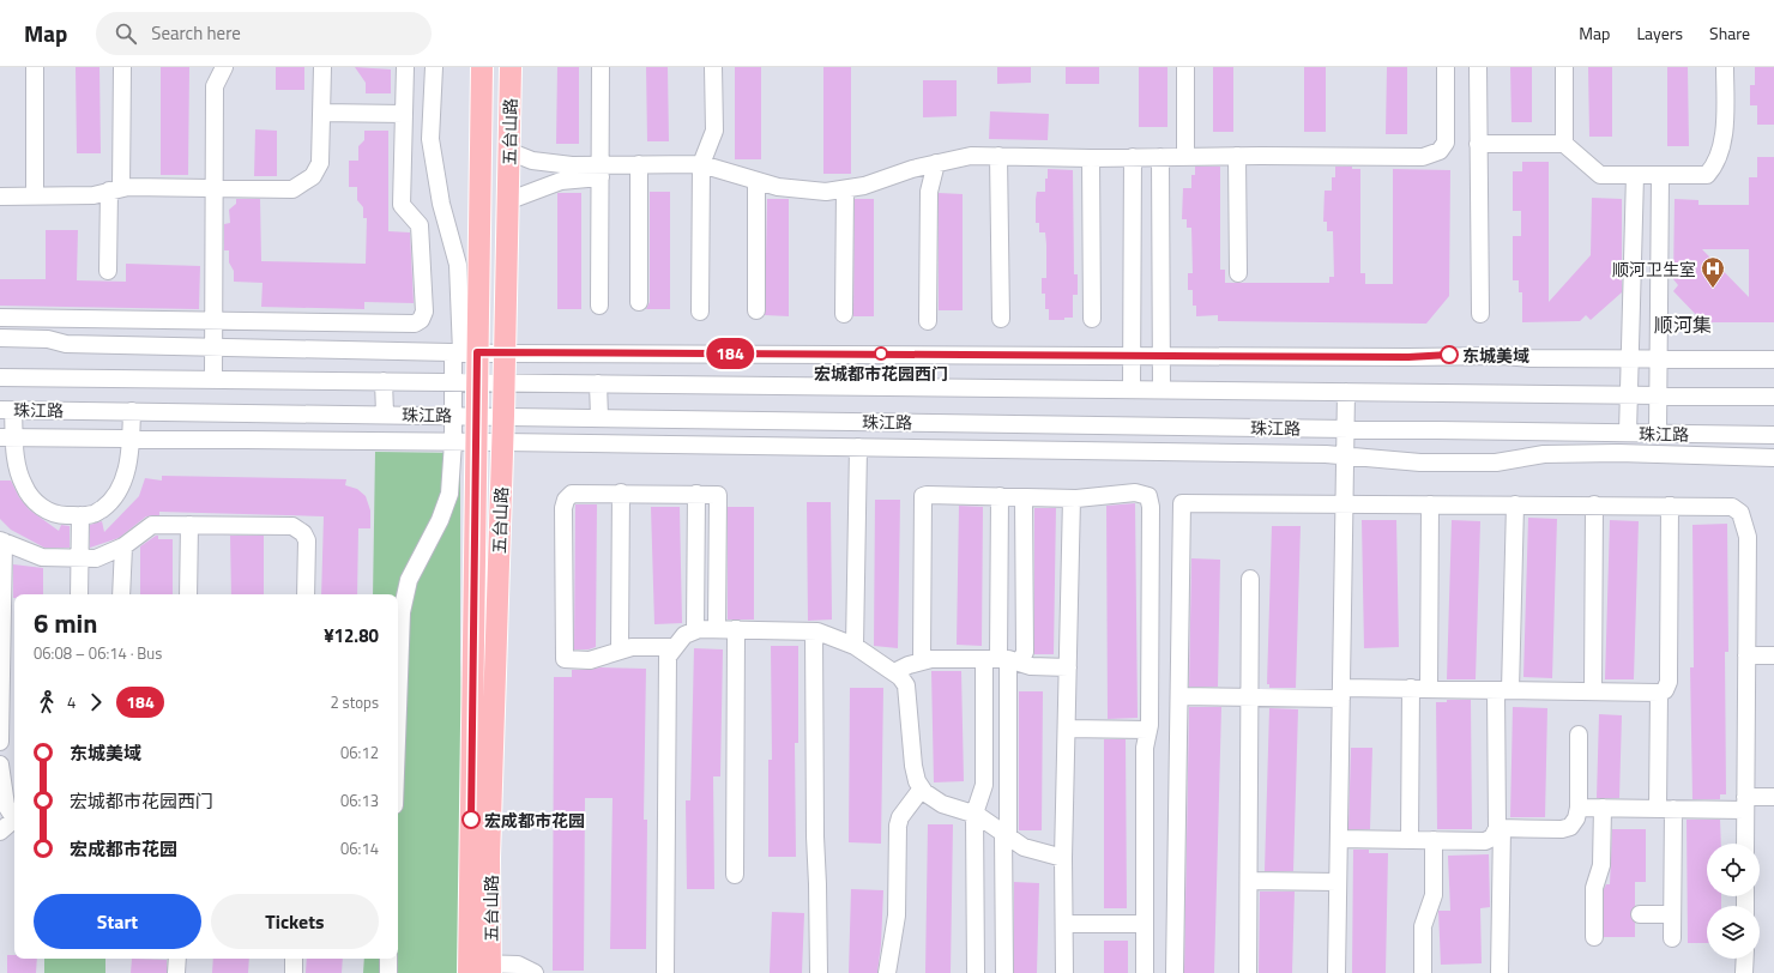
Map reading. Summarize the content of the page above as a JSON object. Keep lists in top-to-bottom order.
{
  "streets": {
    "main road": ["五台山路"],
    "street": ["珠江路"]
  },
  "crossings": [
    ["五台山路", "珠江路"]
  ],
  "districts": ["顺河集"],
  "places": {
    "hospital": ["顺河卫生室"],
    "other": ["宏城都市花园西门", "东城美域", "宏成都市花园"]
  },
  "lines": ["bus line 184"],
  "page": {
    "header": "Map",
    "search": "Search here",
    "nav": ["Map", "Layers", "Share"],
    "on_map": "184",
    "heading": ["6 min", "06:08 – 06:14 · Bus", "¥12.80"],
    "legs": ["4", "184", "2 stops"],
    "list": [
      {
        "name": "东城美域",
        "value": "06:12"
      },
      {
        "name": "宏城都市花园西门",
        "value": "06:13"
      },
      {
        "name": "宏成都市花园",
        "value": "06:14"
      }
    ],
    "buttons": ["Start", "Tickets"]
  }
}
